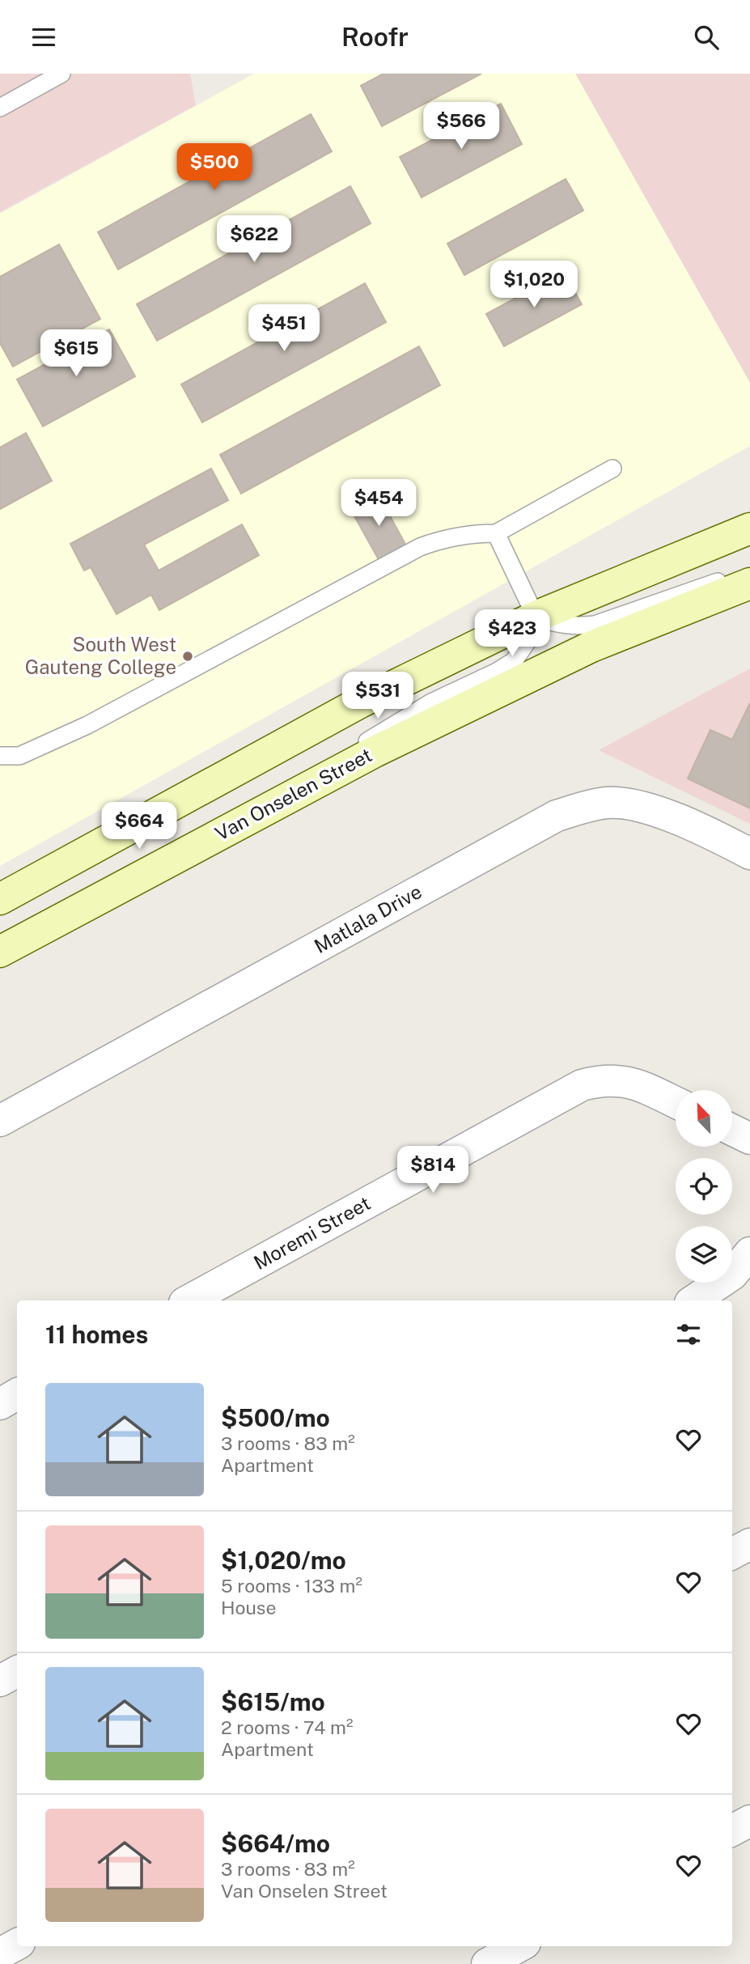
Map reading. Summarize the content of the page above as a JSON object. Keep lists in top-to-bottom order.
{
  "streets": {
    "main road": ["Van Onselen Street"],
    "street": ["Matlala Drive", "Moremi Street"]
  },
  "places": ["South West Gauteng College"],
  "north": "top left",
  "page": {
    "header": "Roofr",
    "price": [
      "$566",
      "$500",
      "$622",
      "$1,020",
      "$451",
      "$615",
      "$454",
      "$423",
      "$531",
      "$664",
      "$814"
    ],
    "heading": "11 homes",
    "list": [
      {
        "name": "$500/mo",
        "note": "3 rooms · 83 m² · Apartment"
      },
      {
        "name": "$1,020/mo",
        "note": "5 rooms · 133 m² · House"
      },
      {
        "name": "$615/mo",
        "note": "2 rooms · 74 m² · Apartment"
      },
      {
        "name": "$664/mo",
        "note": "3 rooms · 83 m² · Van Onselen Street"
      }
    ]
  }
}
